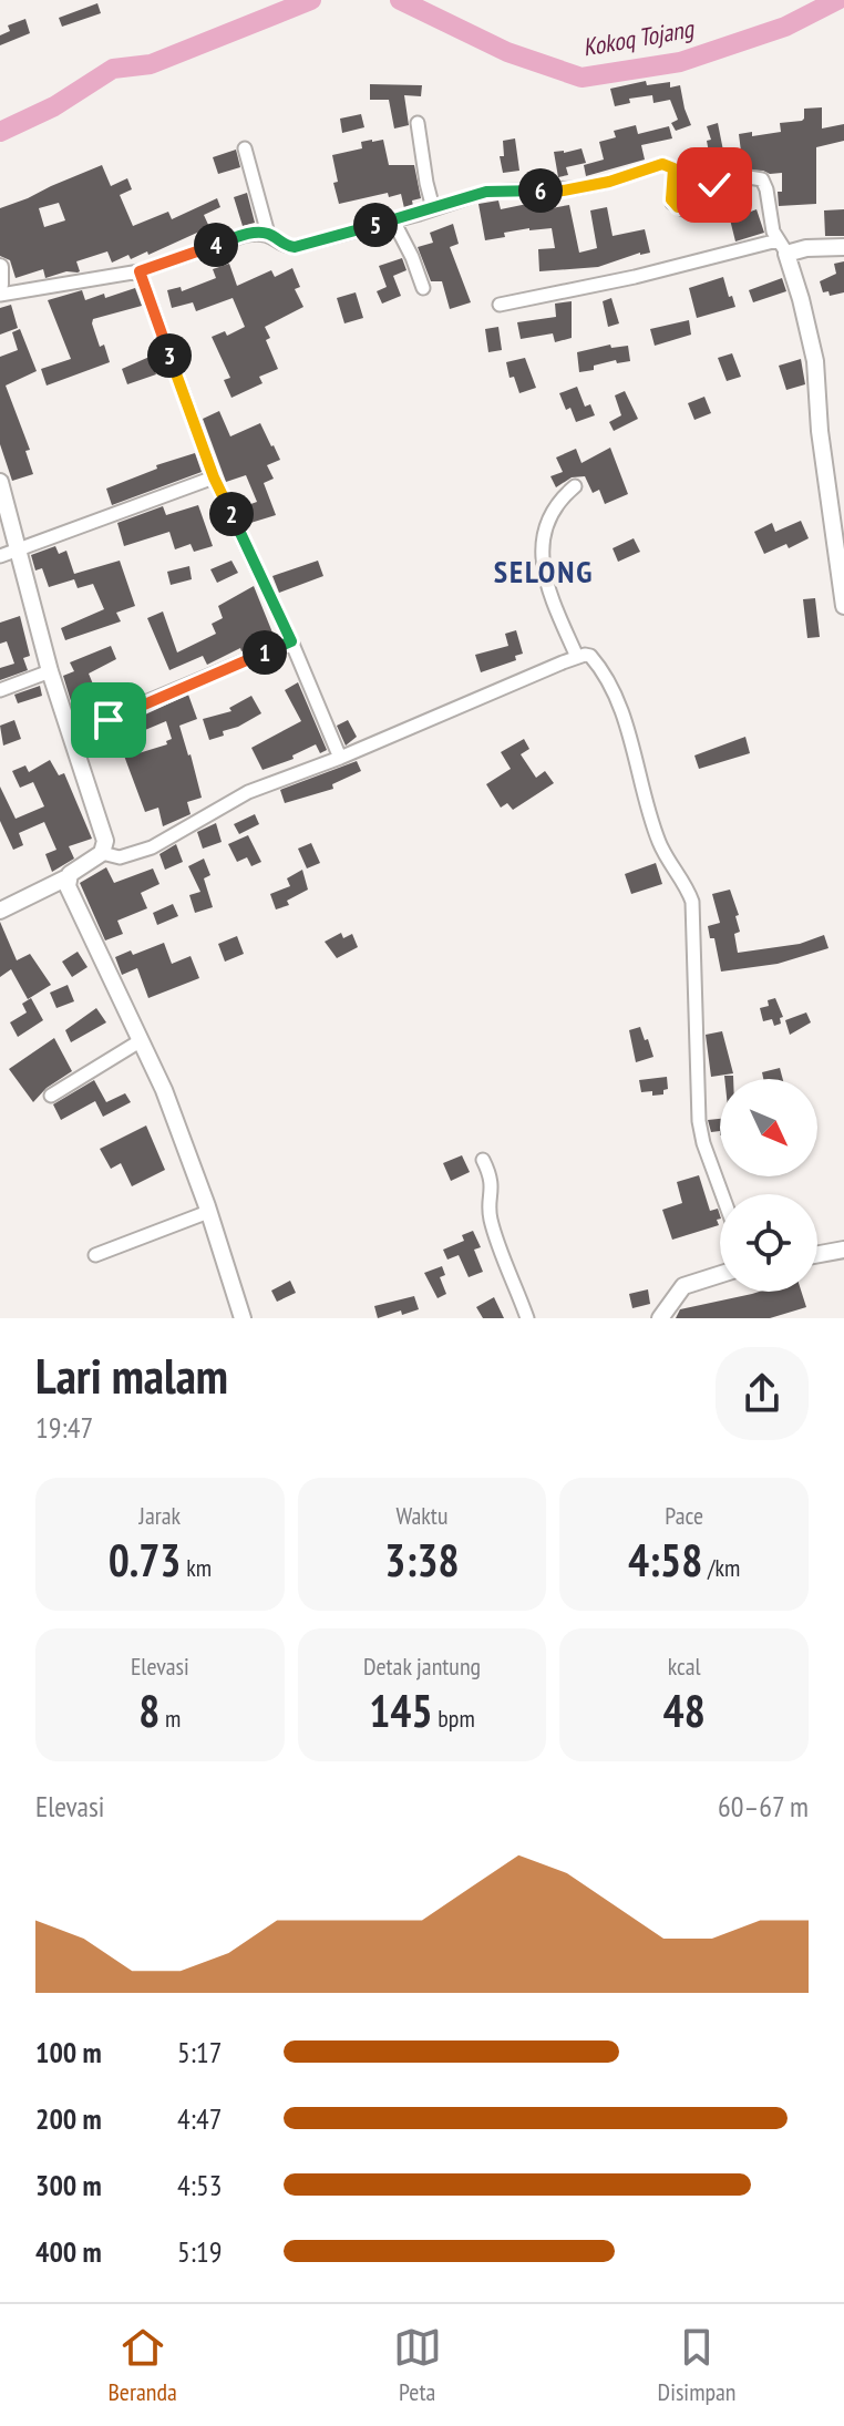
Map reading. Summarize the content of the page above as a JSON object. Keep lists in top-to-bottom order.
{
  "districts": ["SELONG"],
  "water": ["Kokoq Tojang"],
  "north": "bottom right",
  "page": {
    "pins": [
      "6",
      "5",
      "4",
      "3",
      "2",
      "1"
    ],
    "heading": ["Lari malam", "19:47"],
    "stats": [
      ["Jarak", "0.73 km"],
      ["Waktu", "3:38"],
      ["Pace", "4:58 /km"],
      ["Elevasi", "8 m"],
      ["Detak jantung", "145 bpm"],
      ["kcal", "48"]
    ],
    "chart": ["Elevasi", "60–67 m"],
    "list": [
      {
        "name": "100 m",
        "note": "5:17"
      },
      {
        "name": "200 m",
        "note": "4:47"
      },
      {
        "name": "300 m",
        "note": "4:53"
      },
      {
        "name": "400 m",
        "note": "5:19"
      }
    ],
    "tabs": ["Beranda", "Peta", "Disimpan"]
  }
}
